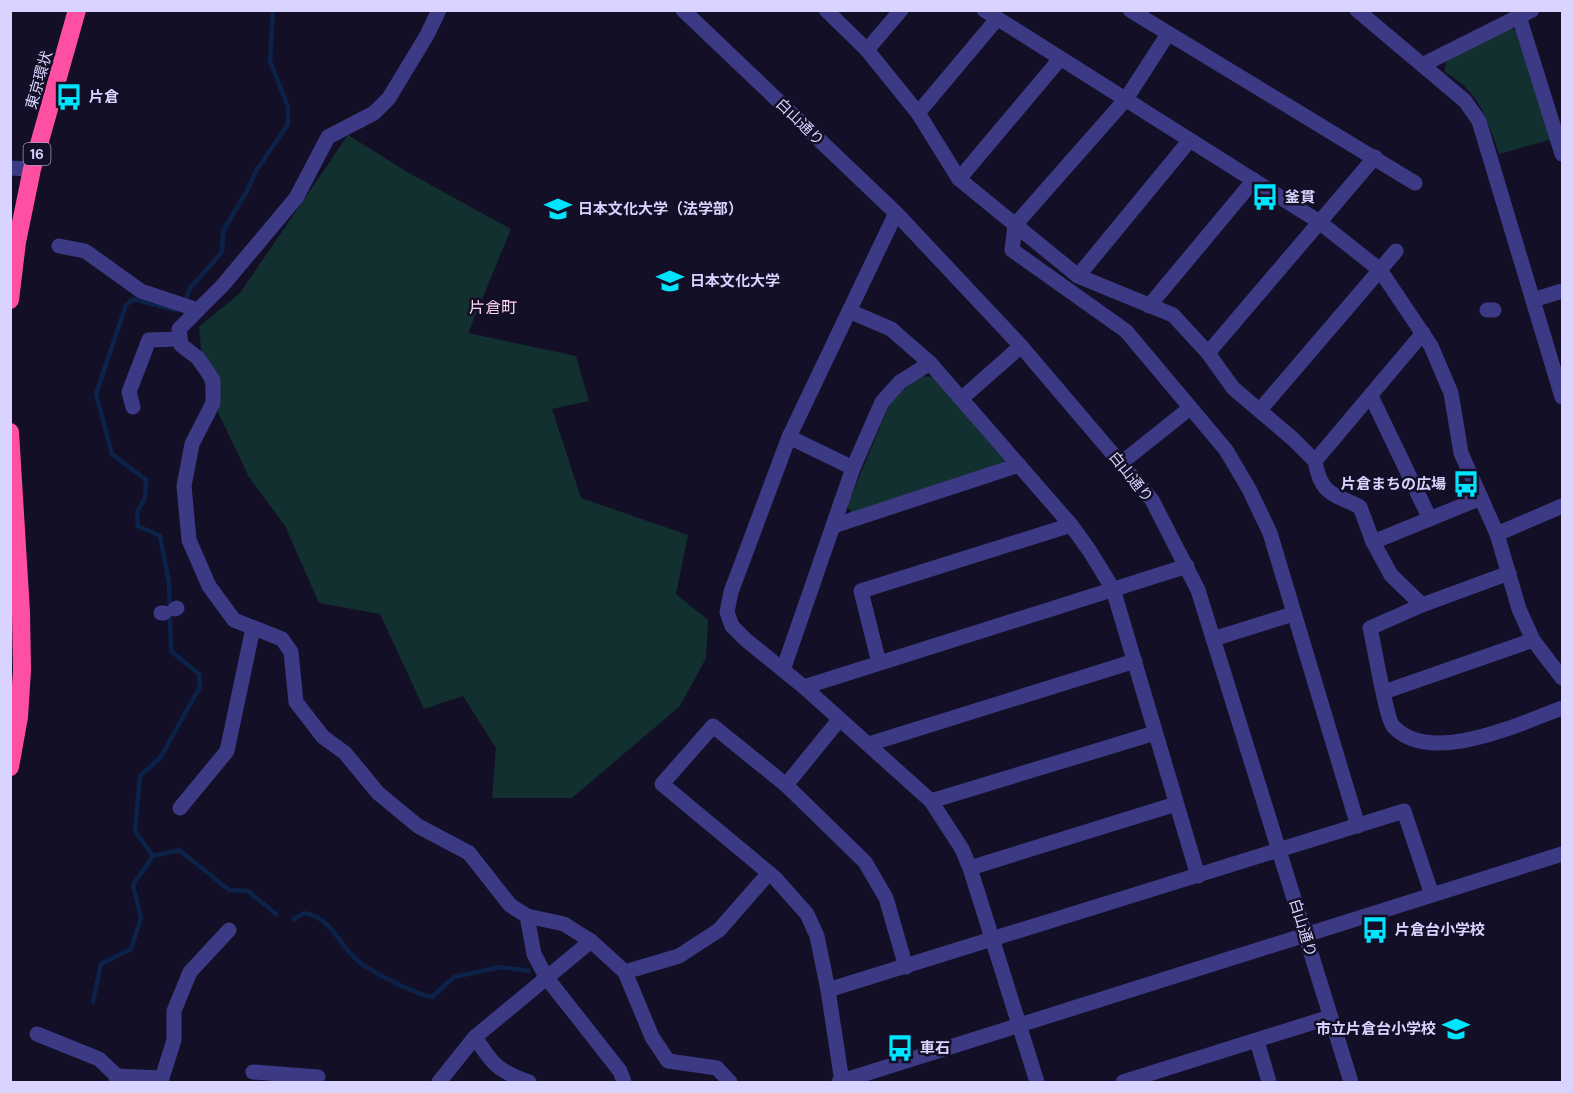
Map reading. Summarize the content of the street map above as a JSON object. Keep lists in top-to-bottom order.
{
  "streets": {
    "highway": ["東京環状", "16"],
    "street": ["白山通り"]
  },
  "districts": ["片倉町"],
  "places": {
    "bus stop": [
      "片倉",
      "釜貫",
      "片倉まちの広場",
      "片倉台小学校",
      "車石"
    ],
    "school or university": ["日本文化大学（法学部）", "日本文化大学", "市立片倉台小学校"]
  }
}
